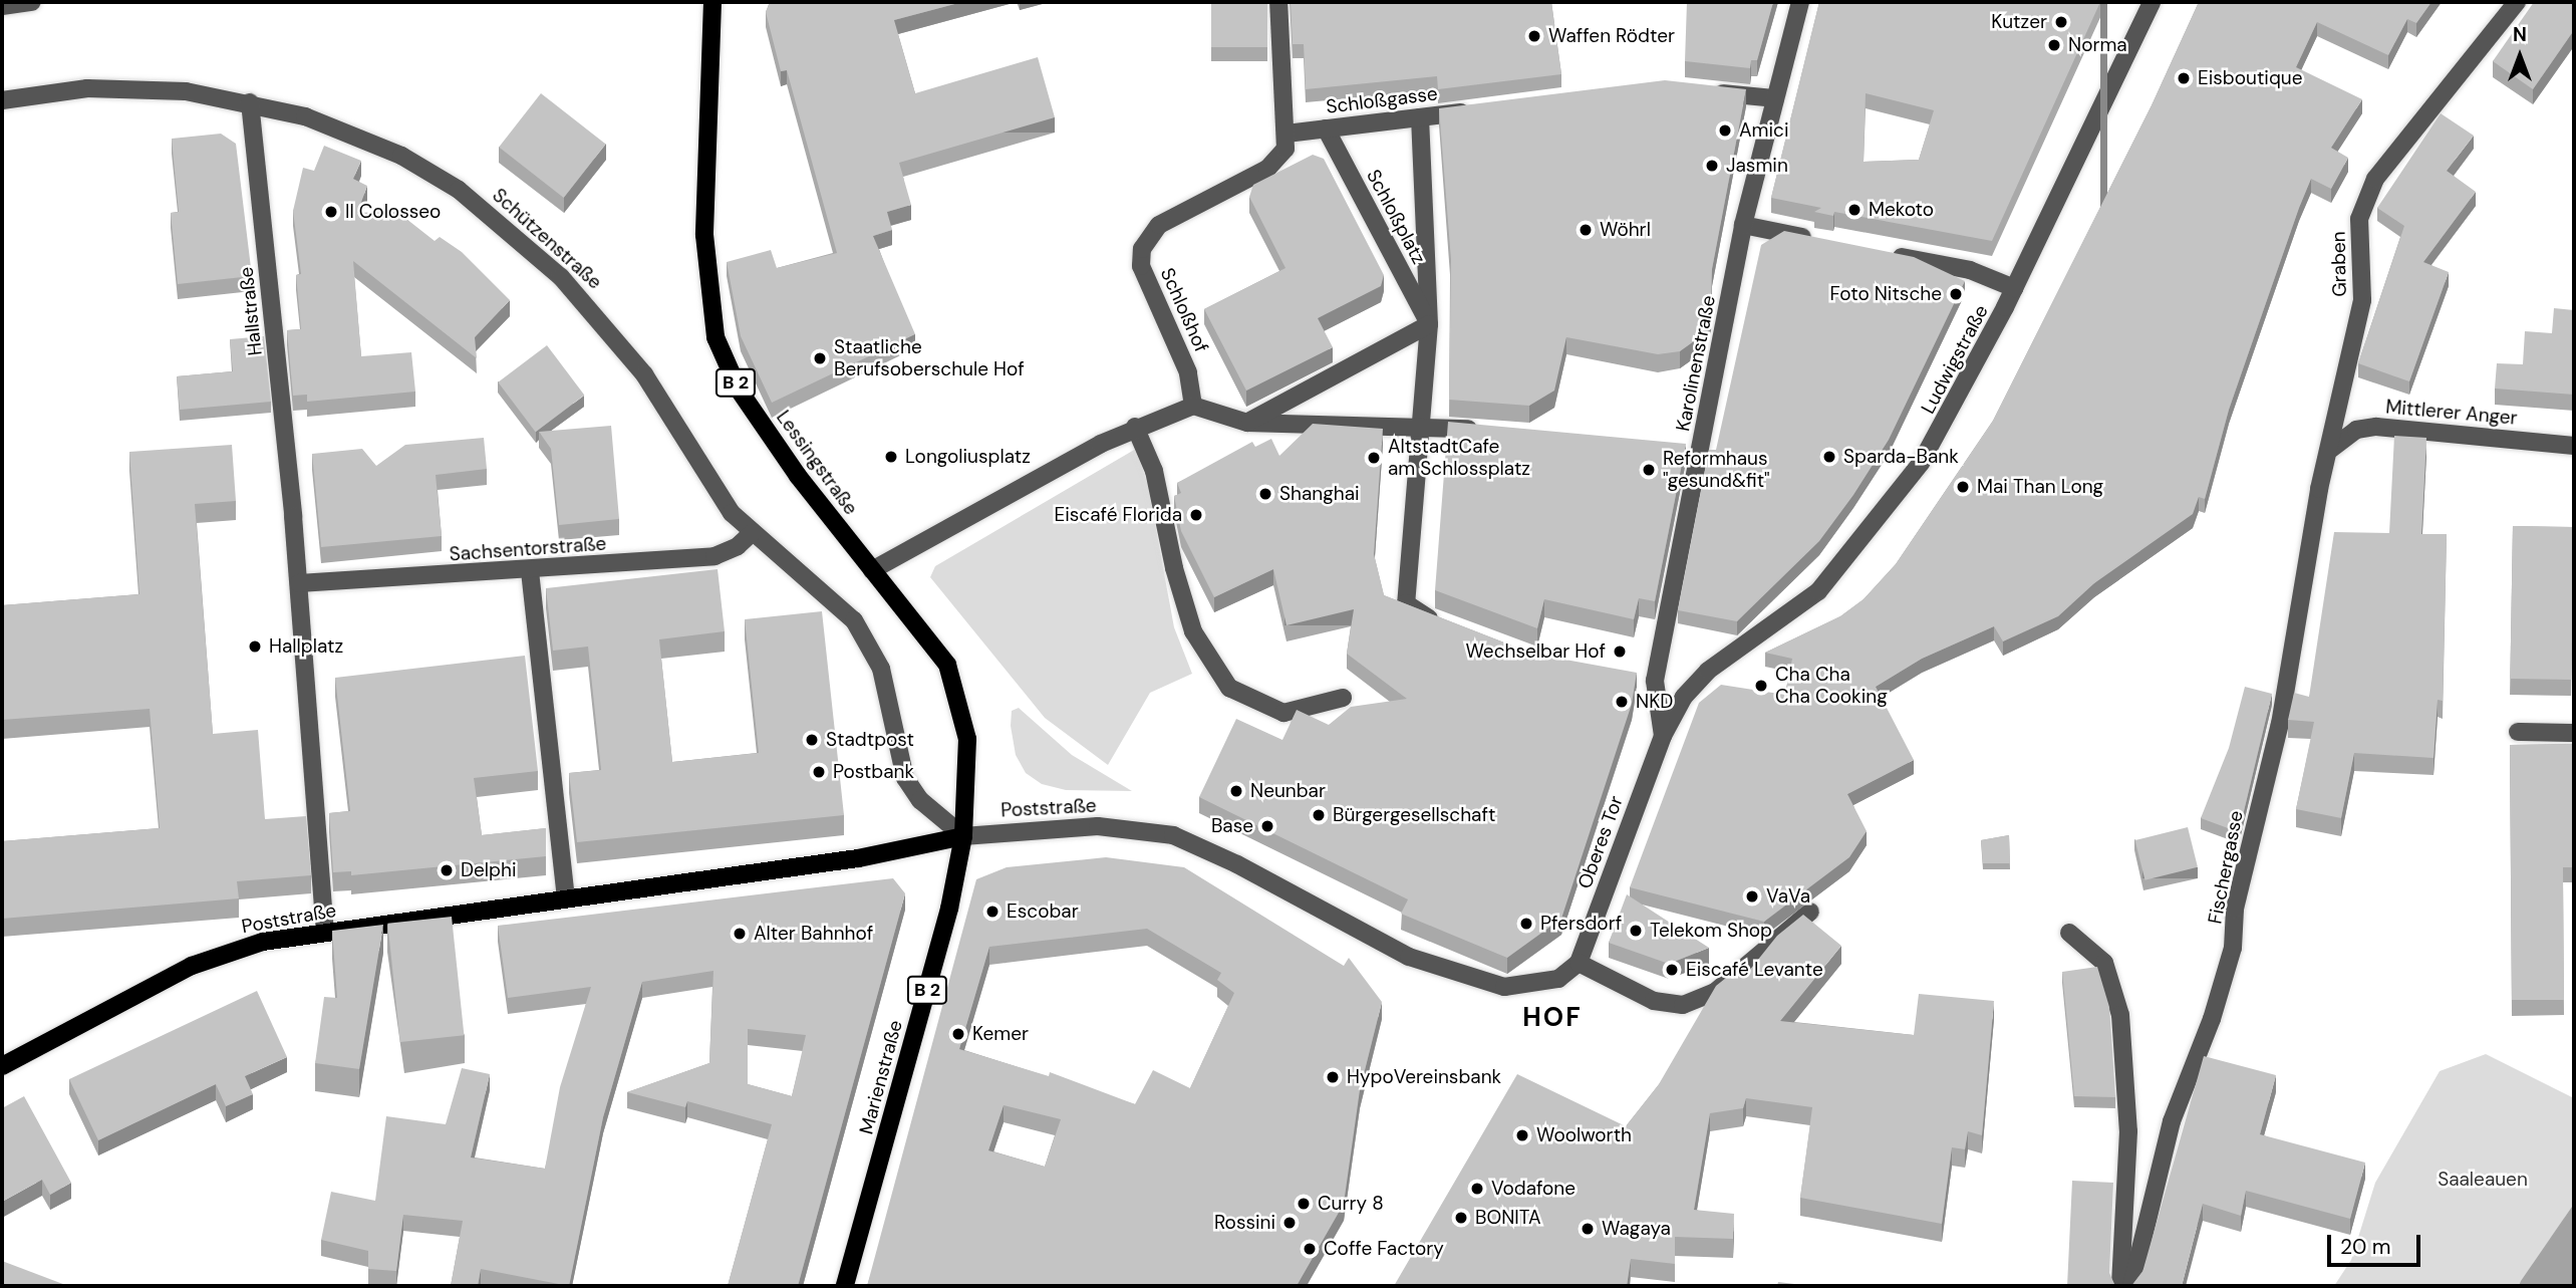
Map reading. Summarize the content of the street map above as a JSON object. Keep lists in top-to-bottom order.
{
  "streets": {
    "main road": [
      "B 2",
      "Lessingstraße",
      "Poststraße",
      "Marienstraße"
    ],
    "street": [
      "Schloßgasse",
      "Schloßplatz",
      "Schützenstraße",
      "Graben",
      "Schloßhof",
      "Hallstraße",
      "Ludwigstraße",
      "Karolinenstraße",
      "Mittlerer Anger",
      "Sachsentorstraße",
      "Oberes Tor",
      "Fischergasse"
    ]
  },
  "crossings": [
    ["Schloßgasse", "Schloßplatz"],
    ["Schloßgasse", "Schloßhof"],
    ["Schützenstraße", "Hallstraße"],
    ["Schützenstraße", "Lessingstraße"],
    ["Schützenstraße", "Sachsentorstraße"],
    ["Schützenstraße", "Poststraße"],
    ["Schützenstraße", "Marienstraße"],
    ["Graben", "Mittlerer Anger"],
    ["Graben", "Fischergasse"],
    ["Hallstraße", "Sachsentorstraße"],
    ["Ludwigstraße", "Oberes Tor"],
    ["Karolinenstraße", "Oberes Tor"],
    ["Mittlerer Anger", "Fischergasse"],
    ["Lessingstraße", "Poststraße"],
    ["Lessingstraße", "Marienstraße"],
    ["Poststraße", "Oberes Tor"],
    ["Poststraße", "Marienstraße"]
  ],
  "districts": ["HOF"],
  "parks": ["Saaleauen"],
  "places": [
    "Kutzer",
    "Waffen Rödter",
    "Norma",
    "Eisboutique",
    "Amici",
    "Jasmin",
    "Mekoto",
    "Il Colosseo",
    "Wöhrl",
    "Foto Nitsche",
    "Staatliche Berufsoberschule Hof",
    "Longoliusplatz",
    "Sparda-Bank",
    "AltstadtCafe am Schlossplatz",
    "Reformhaus \"gesund&fit\"",
    "Mai Than Long",
    "Shanghai",
    "Eiscafé Florida",
    "Hallplatz",
    "Wechselbar Hof",
    "Cha Cha Cha Cooking",
    "NKD",
    "Stadtpost",
    "Postbank",
    "Neunbar",
    "Bürgergesellschaft",
    "Base",
    "Delphi",
    "VaVa",
    "Escobar",
    "Pfersdorf",
    "Telekom Shop",
    "Alter Bahnhof",
    "Eiscafé Levante",
    "Kemer",
    "HypoVereinsbank",
    "Woolworth",
    "Vodafone",
    "Curry 8",
    "BONITA",
    "Rossini",
    "Wagaya",
    "Coffe Factory"
  ],
  "scale_bar": "20 m",
  "north": "top"
}
